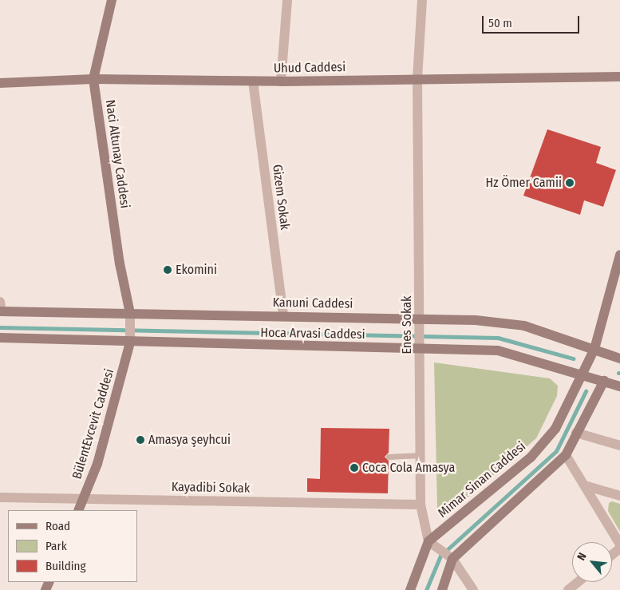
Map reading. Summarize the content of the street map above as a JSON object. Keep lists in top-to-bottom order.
{
  "streets": {
    "street": [
      "Uhud Caddesi",
      "Naci Altunay Caddesi",
      "Gizem Sokak",
      "Kanuni Caddesi",
      "Enes Sokak",
      "Hoca Arvasi Caddesi",
      "BülentEvcevit Caddesi",
      "Mimar Sinan Caddesi",
      "Kayadibi Sokak"
    ]
  },
  "crossings": [
    ["Uhud Caddesi", "Naci Altunay Caddesi"],
    ["Uhud Caddesi", "Gizem Sokak"],
    ["Uhud Caddesi", "Enes Sokak"],
    ["Naci Altunay Caddesi", "Kanuni Caddesi"],
    ["Gizem Sokak", "Kanuni Caddesi"],
    ["Kanuni Caddesi", "Enes Sokak"],
    ["Kanuni Caddesi", "Mimar Sinan Caddesi"],
    ["Enes Sokak", "Hoca Arvasi Caddesi"],
    ["Enes Sokak", "Mimar Sinan Caddesi"],
    ["Enes Sokak", "Kayadibi Sokak"],
    ["Hoca Arvasi Caddesi", "BülentEvcevit Caddesi"],
    ["Hoca Arvasi Caddesi", "Mimar Sinan Caddesi"],
    ["BülentEvcevit Caddesi", "Kayadibi Sokak"]
  ],
  "places": [
    "Hz Ömer Camii",
    "Ekomini",
    "Amasya şeyhcui",
    "Coca Cola Amasya"
  ],
  "legend": ["Road", "Park", "Building"],
  "scale_bar": "50 m",
  "north": "top left"
}
